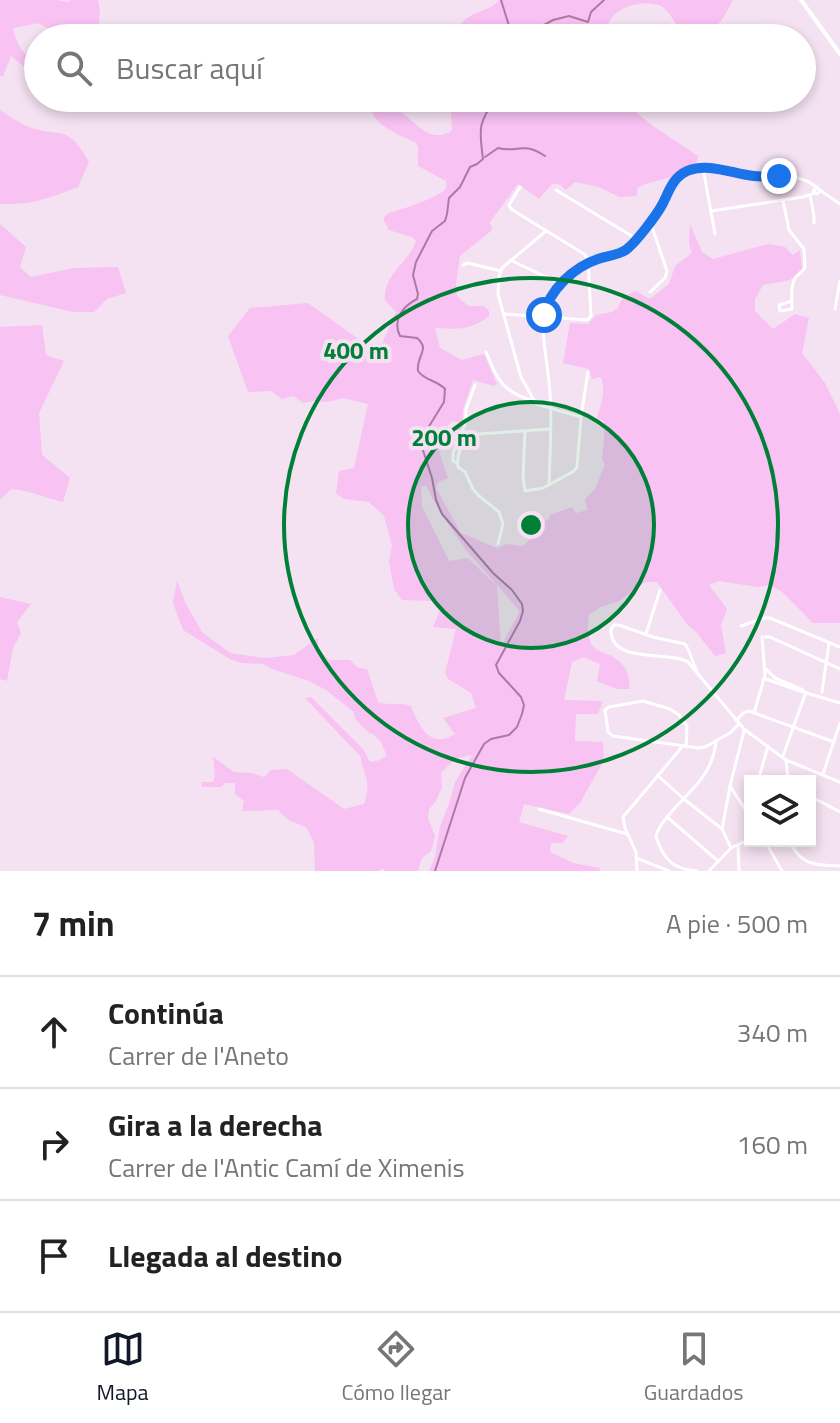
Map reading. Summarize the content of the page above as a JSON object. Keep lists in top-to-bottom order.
{
  "page": {
    "search": "Buscar aquí",
    "heading": ["7 min", "A pie · 500 m"],
    "list": [
      ["Continúa", "Carrer de l'Aneto", "340 m"],
      ["Gira a la derecha", "Carrer de l'Antic Camí de Ximenis", "160 m"],
      "Llegada al destino"
    ],
    "nav": ["Mapa", "Cómo llegar", "Guardados"]
  },
  "rings": ["400 m", "200 m"]
}
